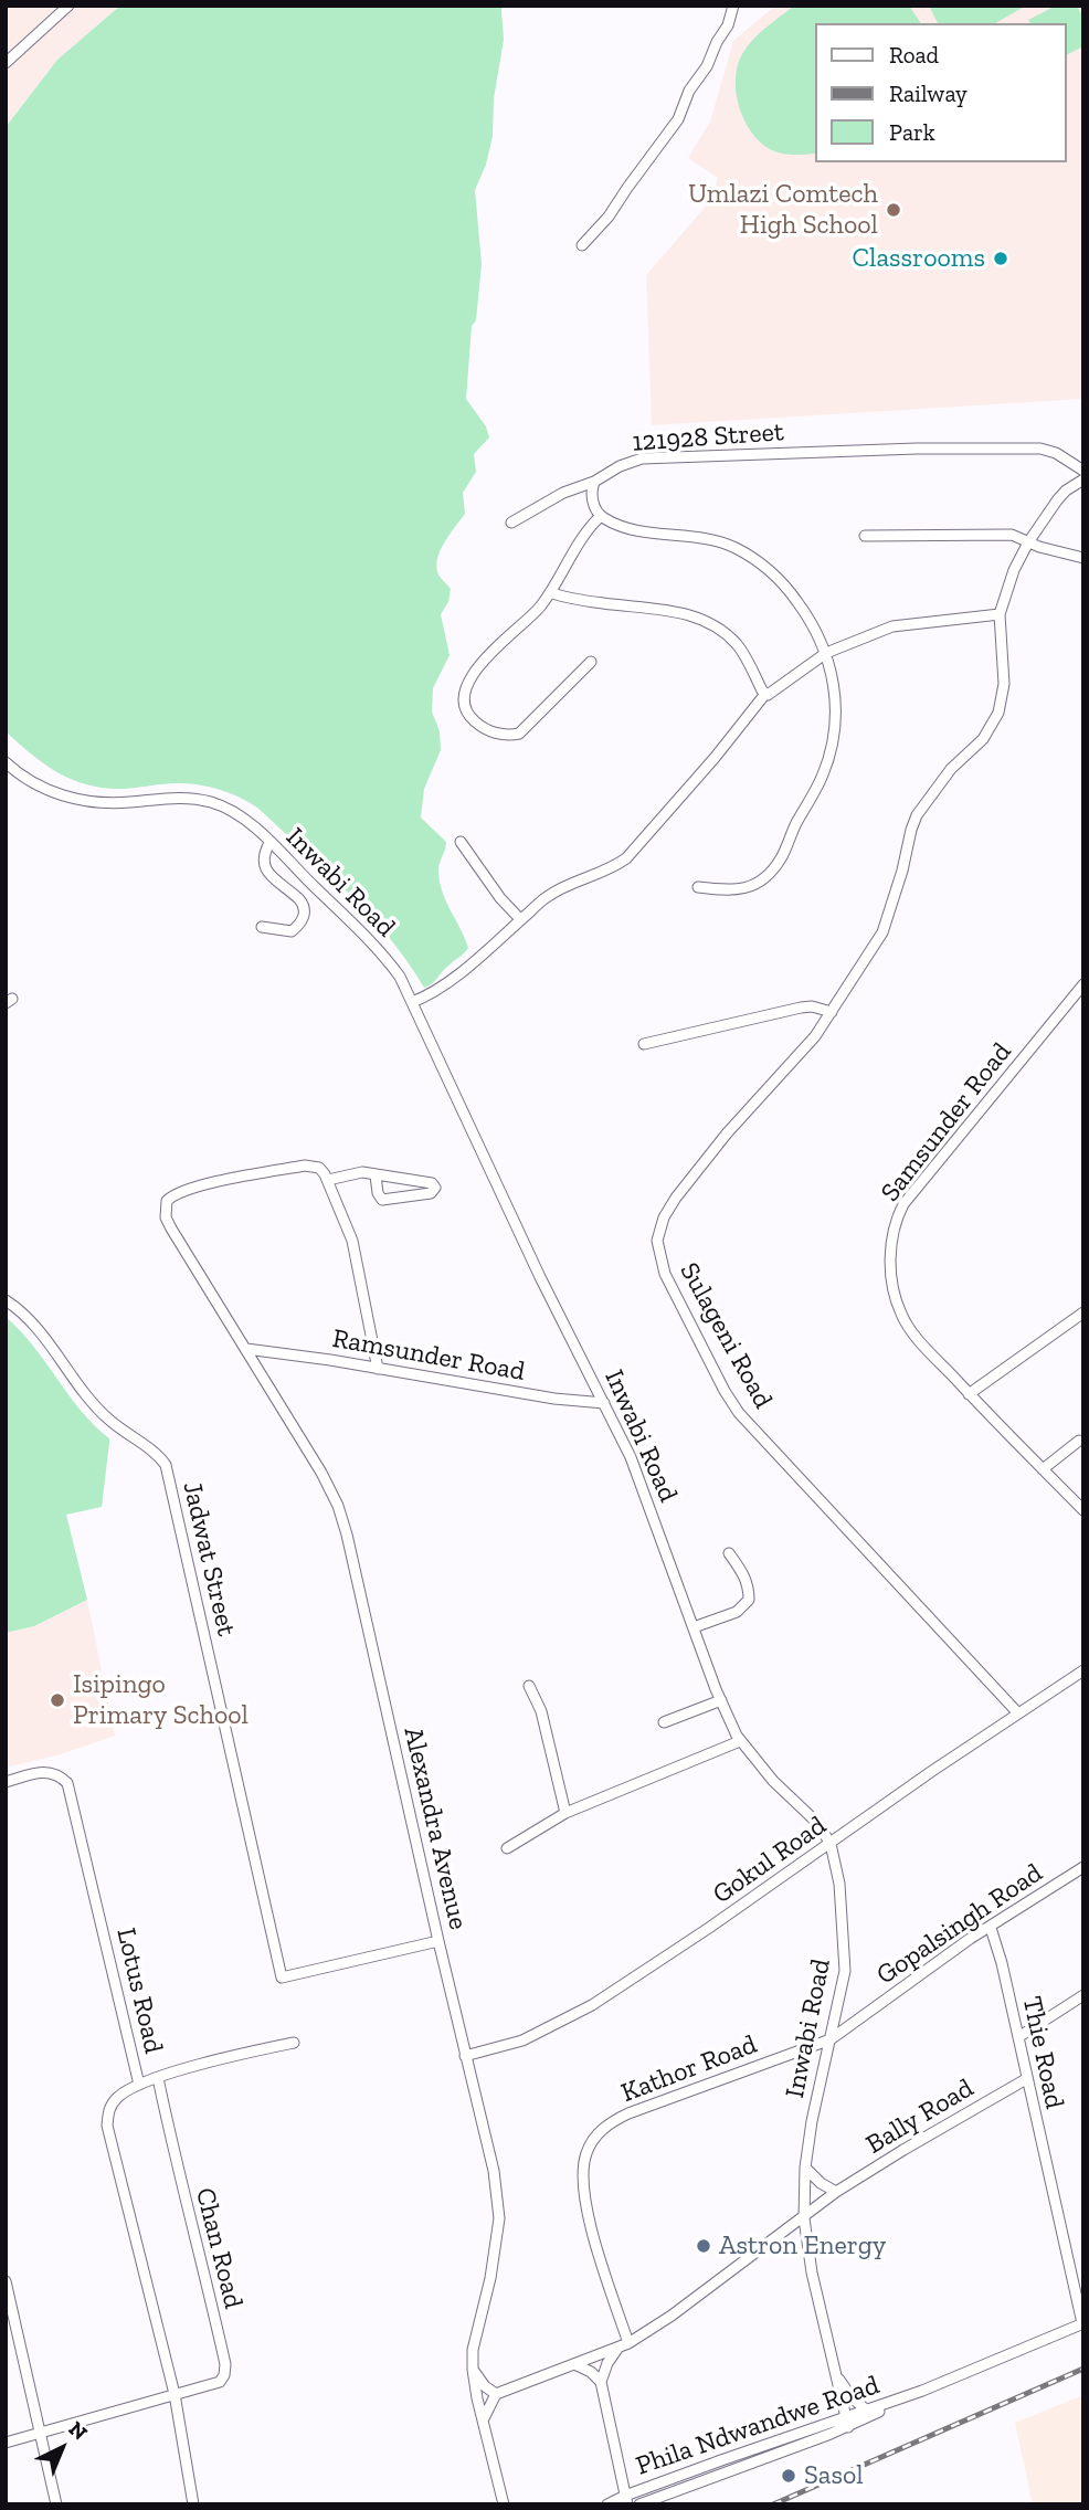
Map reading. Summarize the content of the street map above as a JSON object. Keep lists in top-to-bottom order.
{
  "streets": {
    "street": [
      "121928 Street",
      "Inwabi Road",
      "Samsunder Road",
      "Sulageni Road",
      "Ramsunder Road",
      "Jadwat Street",
      "Alexandra Avenue",
      "Gokul Road",
      "Gopalsingh Road",
      "Lotus Road",
      "Thie Road",
      "Kathor Road",
      "Bally Road",
      "Chan Road",
      "Phila Ndwandwe Road"
    ]
  },
  "crossings": [
    ["Inwabi Road", "Ramsunder Road"],
    ["Inwabi Road", "Gokul Road"],
    ["Inwabi Road", "Gopalsingh Road"],
    ["Inwabi Road", "Kathor Road"],
    ["Inwabi Road", "Bally Road"],
    ["Inwabi Road", "Phila Ndwandwe Road"],
    ["Sulageni Road", "Gokul Road"],
    ["Ramsunder Road", "Alexandra Avenue"],
    ["Jadwat Street", "Alexandra Avenue"],
    ["Alexandra Avenue", "Gokul Road"],
    ["Gopalsingh Road", "Thie Road"],
    ["Gopalsingh Road", "Kathor Road"],
    ["Lotus Road", "Chan Road"],
    ["Thie Road", "Bally Road"],
    ["Thie Road", "Phila Ndwandwe Road"],
    ["Kathor Road", "Bally Road"]
  ],
  "places": [
    "Umlazi Comtech High School",
    "Classrooms",
    "Isipingo Primary School",
    "Astron Energy",
    "Sasol"
  ],
  "legend": ["Road", "Railway", "Park"],
  "north": "top right"
}
